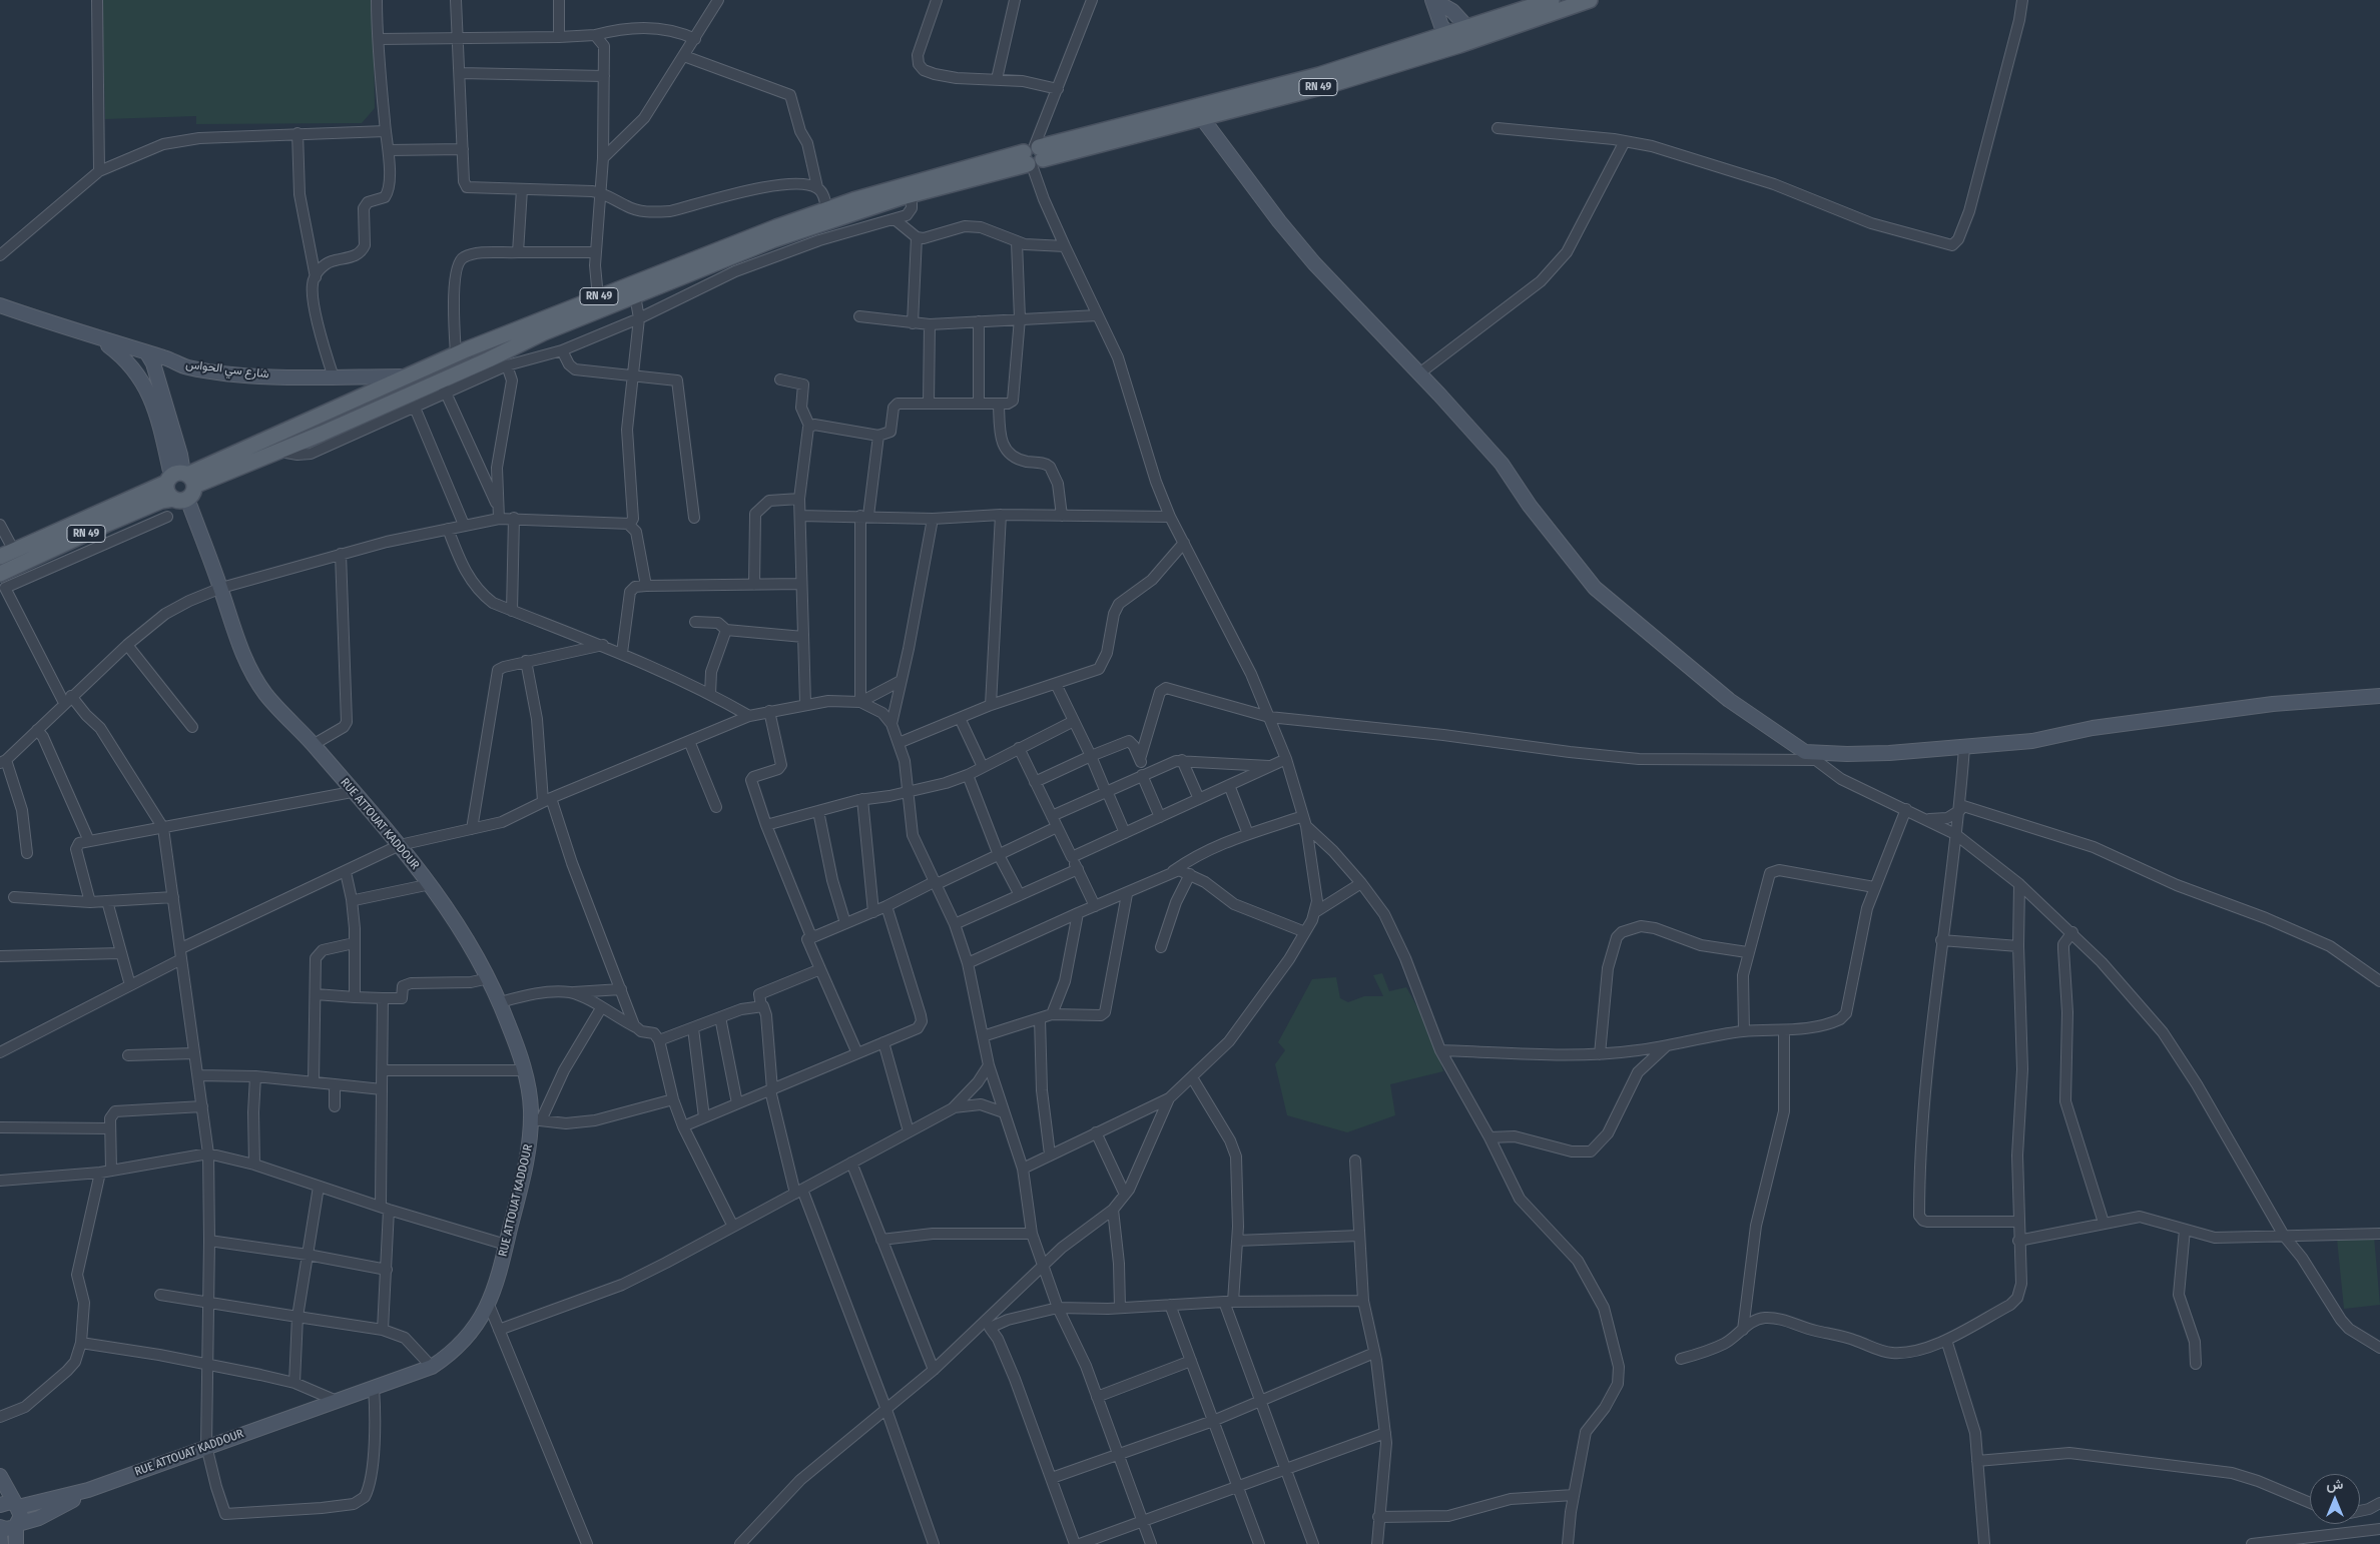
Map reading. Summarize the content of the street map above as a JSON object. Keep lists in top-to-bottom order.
{
  "streets": {
    "main road": ["RN 49"],
    "street": ["شارع سي الحواس", "RUE ATTOUAT KADDOUR"]
  },
  "crossings": [
    ["RN 49", "شارع سي الحواس"],
    ["RN 49", "RUE ATTOUAT KADDOUR"]
  ],
  "north": "top"
}
